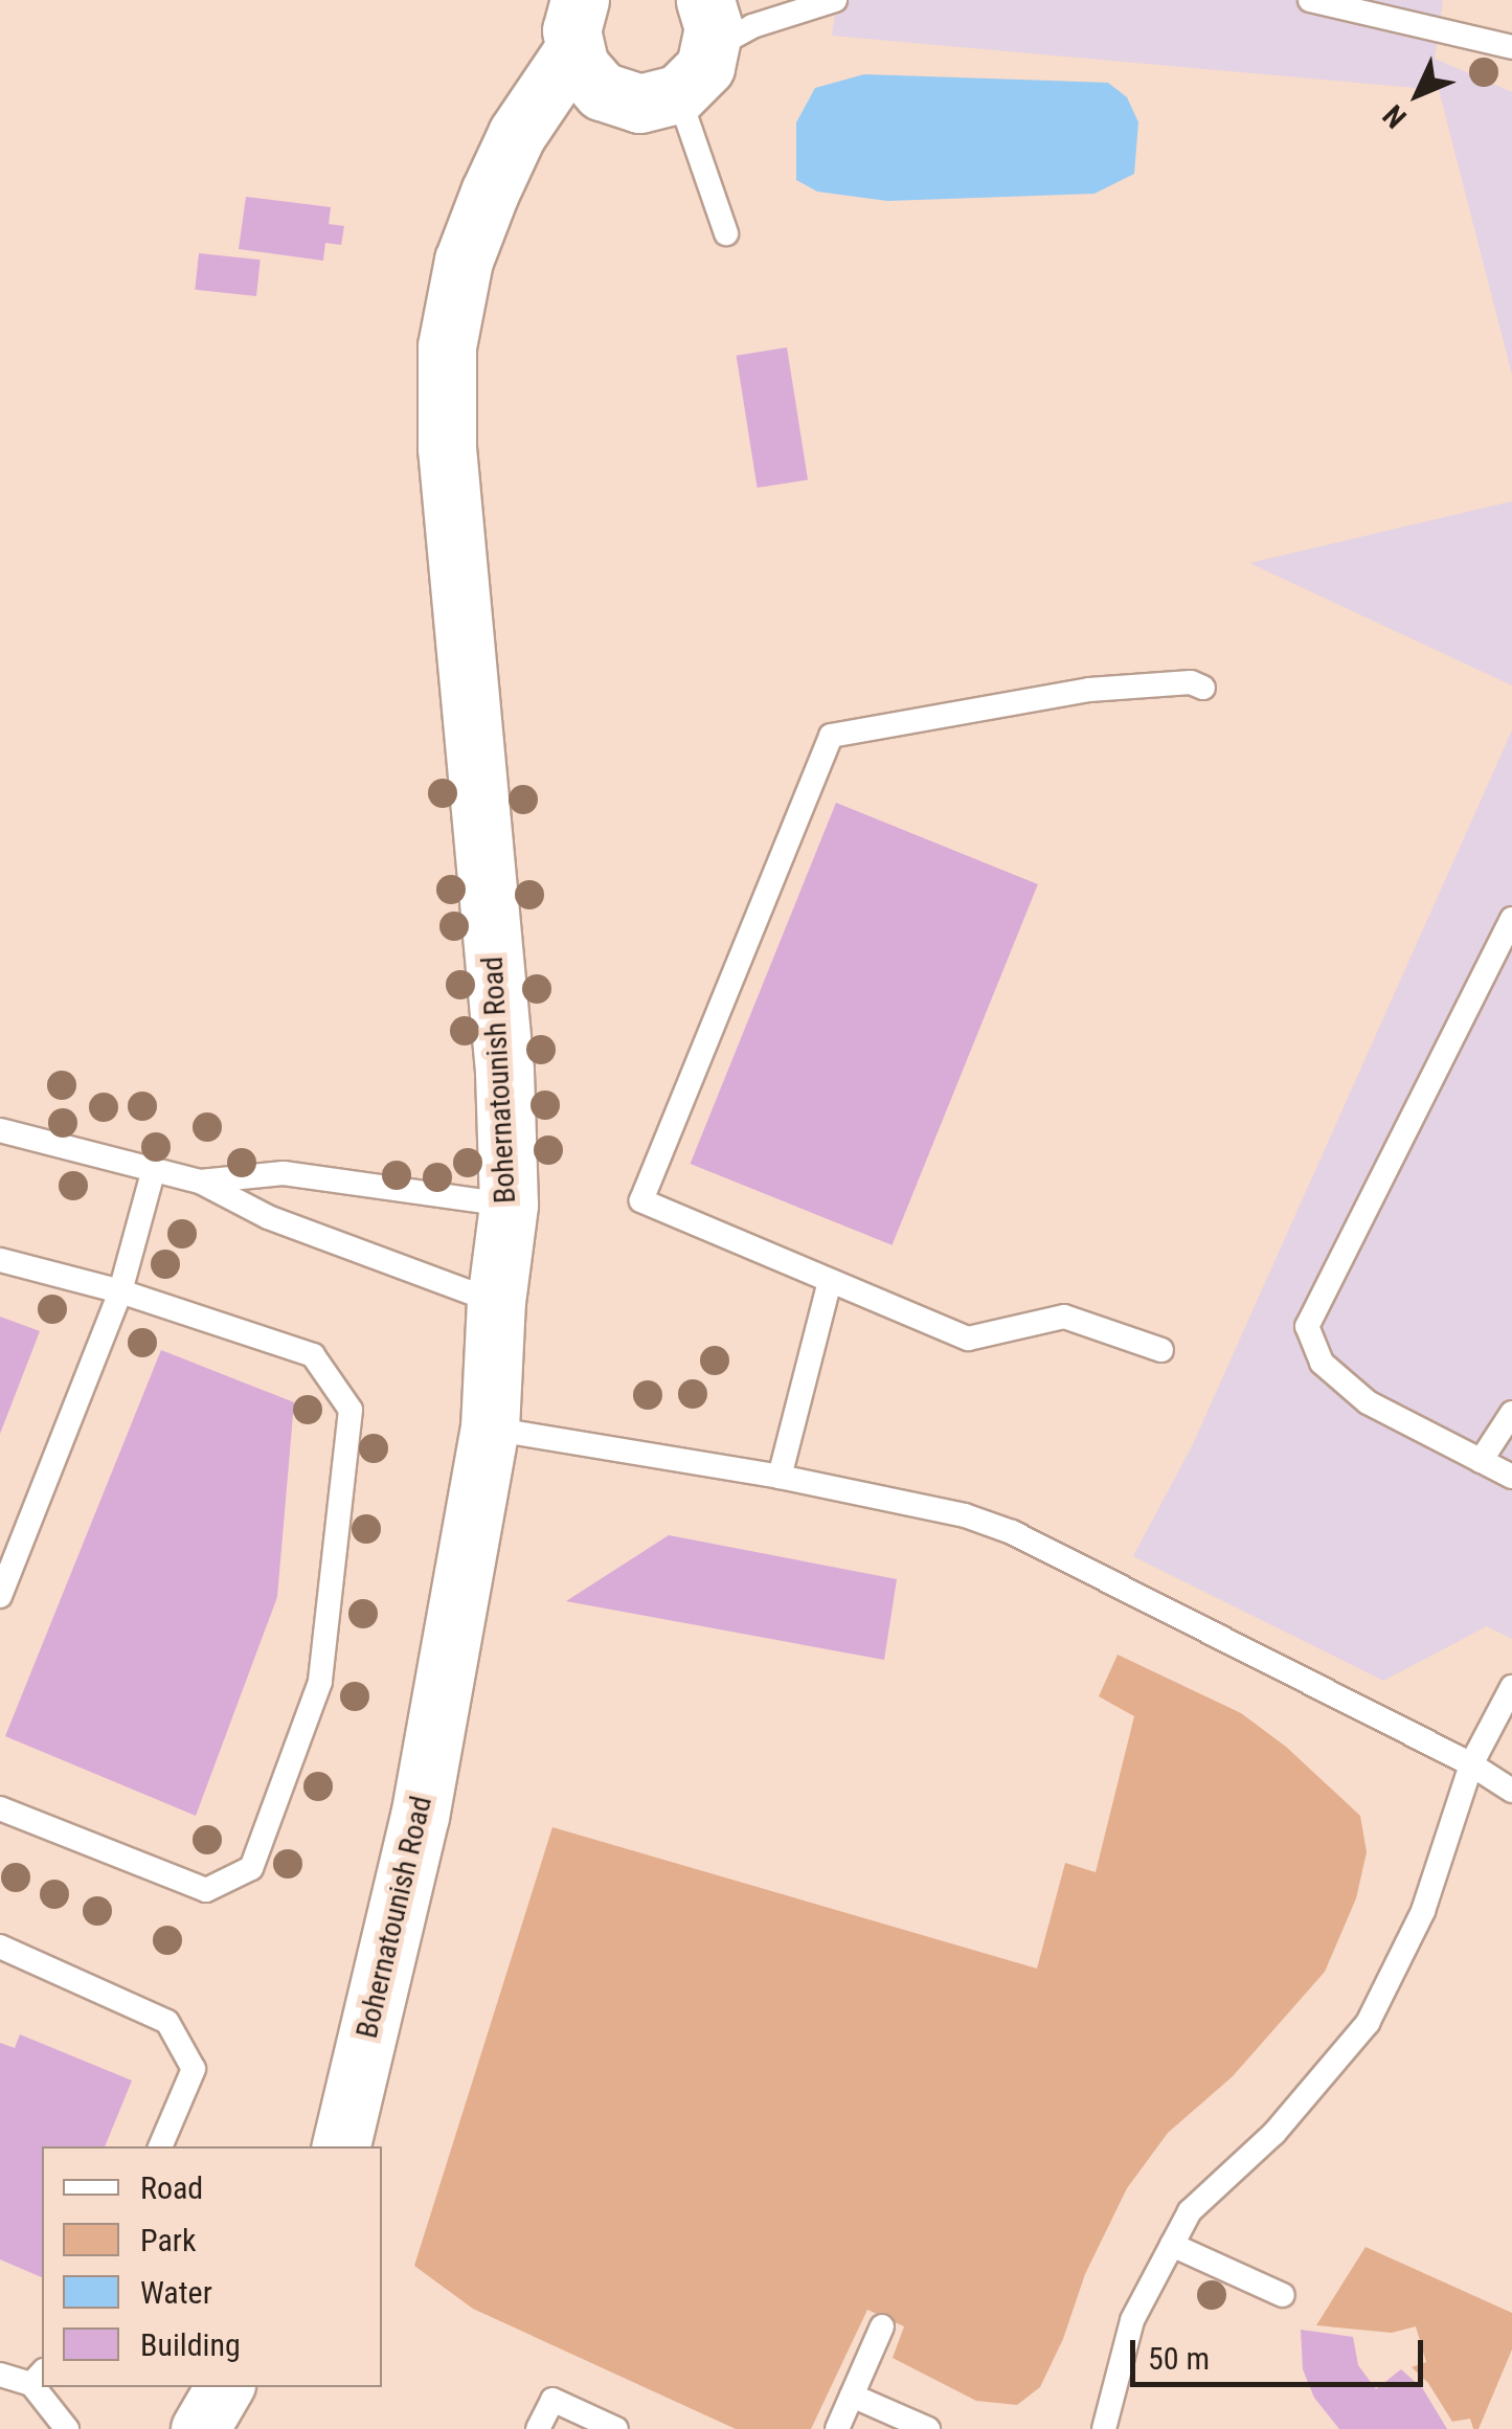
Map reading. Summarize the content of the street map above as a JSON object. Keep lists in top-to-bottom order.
{
  "streets": {
    "street": ["Bohernatounish Road"]
  },
  "legend": [
    "Road",
    "Park",
    "Water",
    "Building"
  ],
  "scale_bar": "50 m",
  "north": "bottom left"
}
